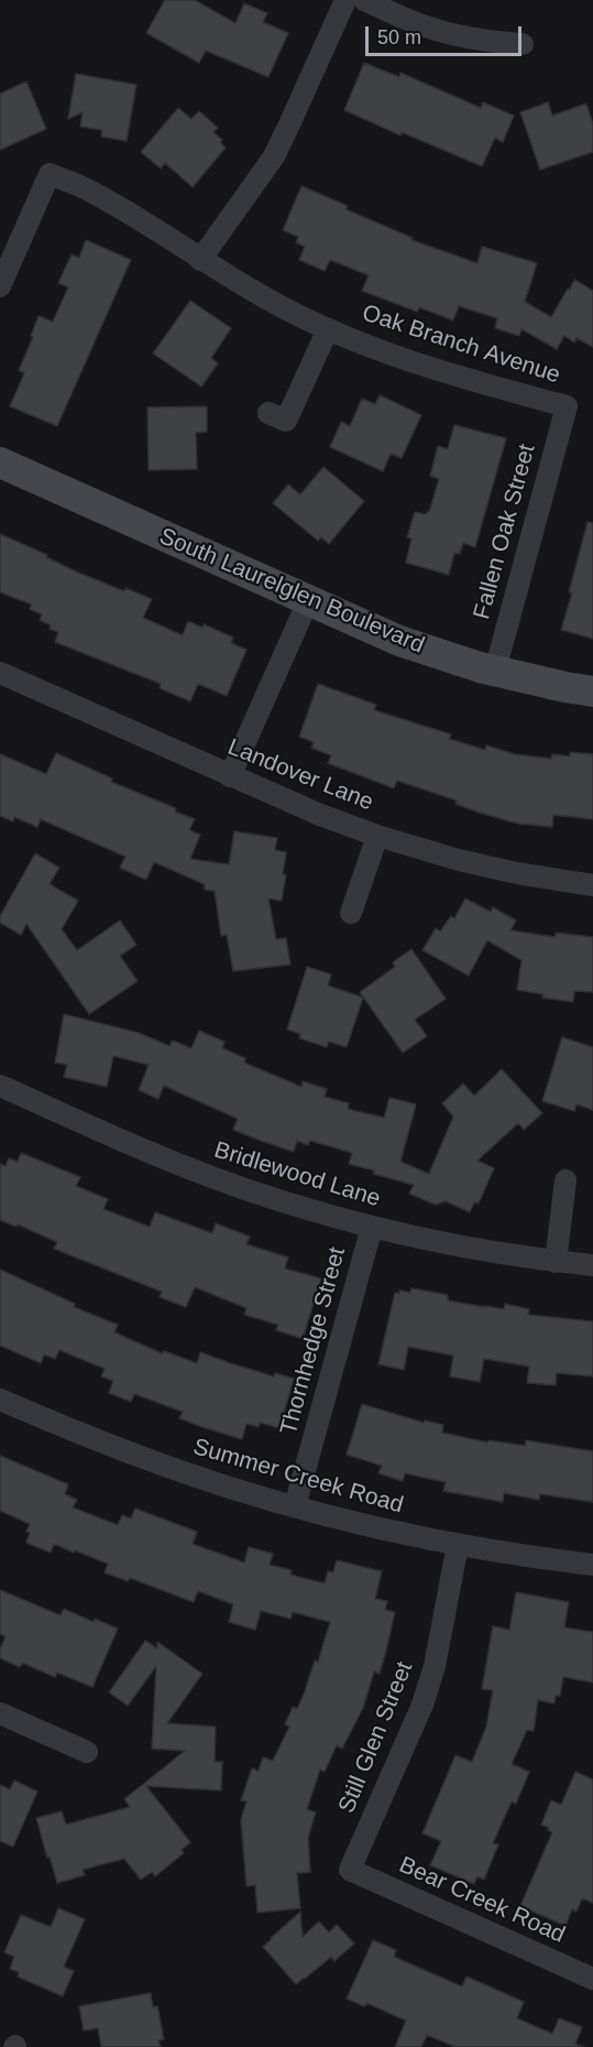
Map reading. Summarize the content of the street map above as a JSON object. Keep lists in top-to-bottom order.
{
  "streets": {
    "street": [
      "Oak Branch Avenue",
      "Fallen Oak Street",
      "South Laurelglen Boulevard",
      "Landover Lane",
      "Bridlewood Lane",
      "Thornhedge Street",
      "Summer Creek Road",
      "Still Glen Street",
      "Bear Creek Road"
    ]
  },
  "crossings": [
    ["Oak Branch Avenue", "Fallen Oak Street"],
    ["Fallen Oak Street", "South Laurelglen Boulevard"],
    ["Bridlewood Lane", "Thornhedge Street"],
    ["Thornhedge Street", "Summer Creek Road"],
    ["Summer Creek Road", "Still Glen Street"],
    ["Still Glen Street", "Bear Creek Road"]
  ],
  "scale_bar": "50 m"
}
